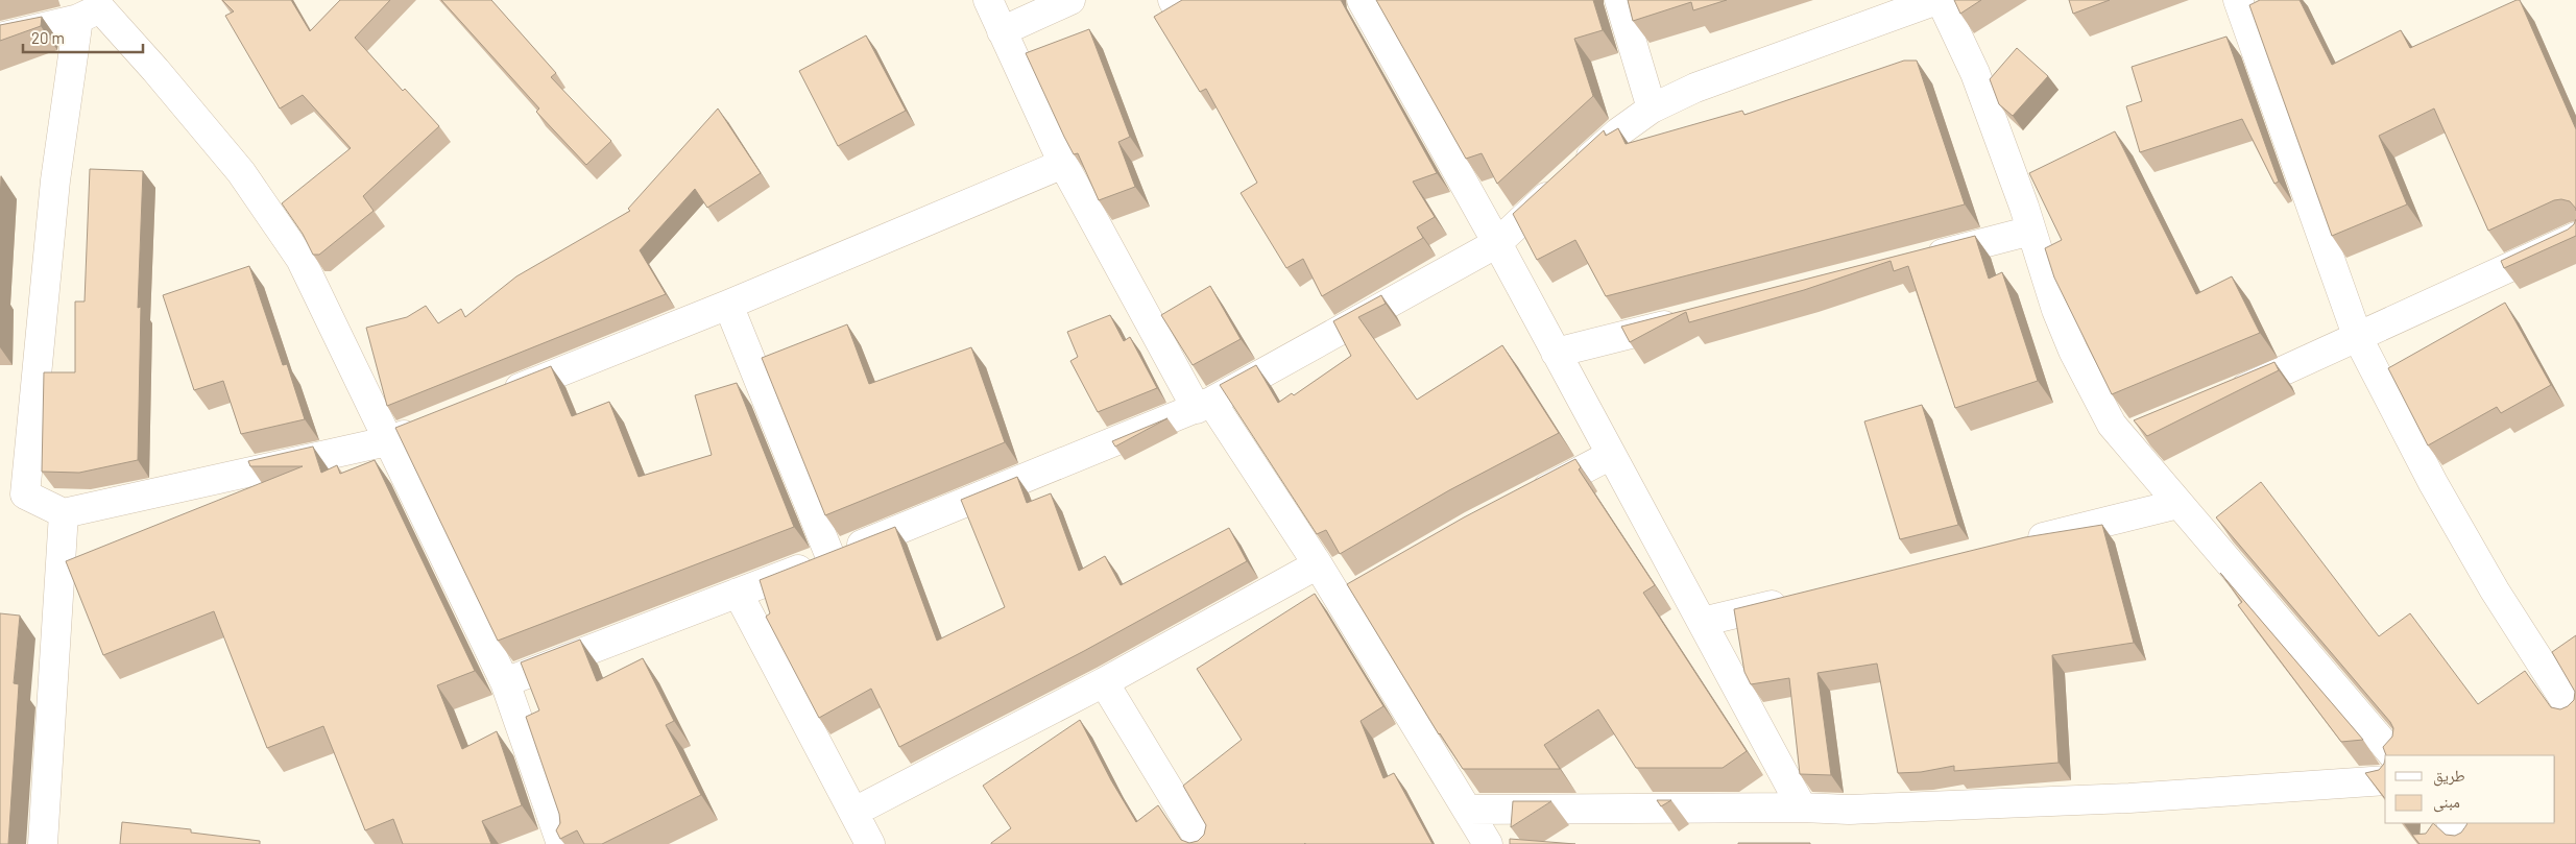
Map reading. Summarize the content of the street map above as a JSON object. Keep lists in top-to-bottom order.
{
  "legend": ["طريق", "مبنى"],
  "scale_bar": "20 m"
}
